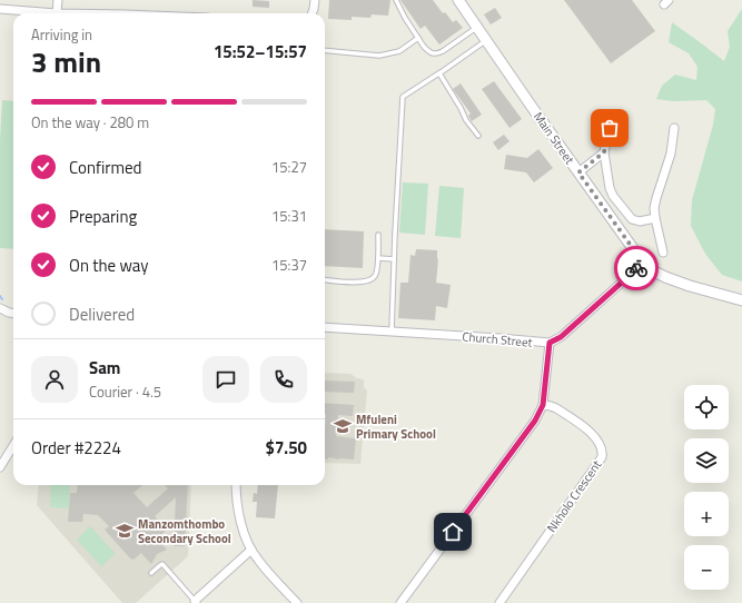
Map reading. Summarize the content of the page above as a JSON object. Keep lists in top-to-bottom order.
{
  "streets": {
    "street": ["Main Street", "Church Street", "Nkholo Crescent"]
  },
  "crossings": [
    ["Main Street", "Church Street"]
  ],
  "places": {
    "school or university": ["Mfuleni Primary School", "Manzomthombo Secondary School"]
  },
  "page": {
    "heading": ["3 min", "Arriving in", "15:52–15:57"],
    "panel": [
      "Sam",
      "Courier · 4.5",
      "Order #2224",
      "$7.50"
    ],
    "bar": "On the way · 280 m",
    "list": [
      ["Confirmed", "15:27"],
      ["Preparing", "15:31"],
      ["On the way", "15:37"],
      "Delivered"
    ],
    "map_buttons": ["+", "−"]
  }
}
